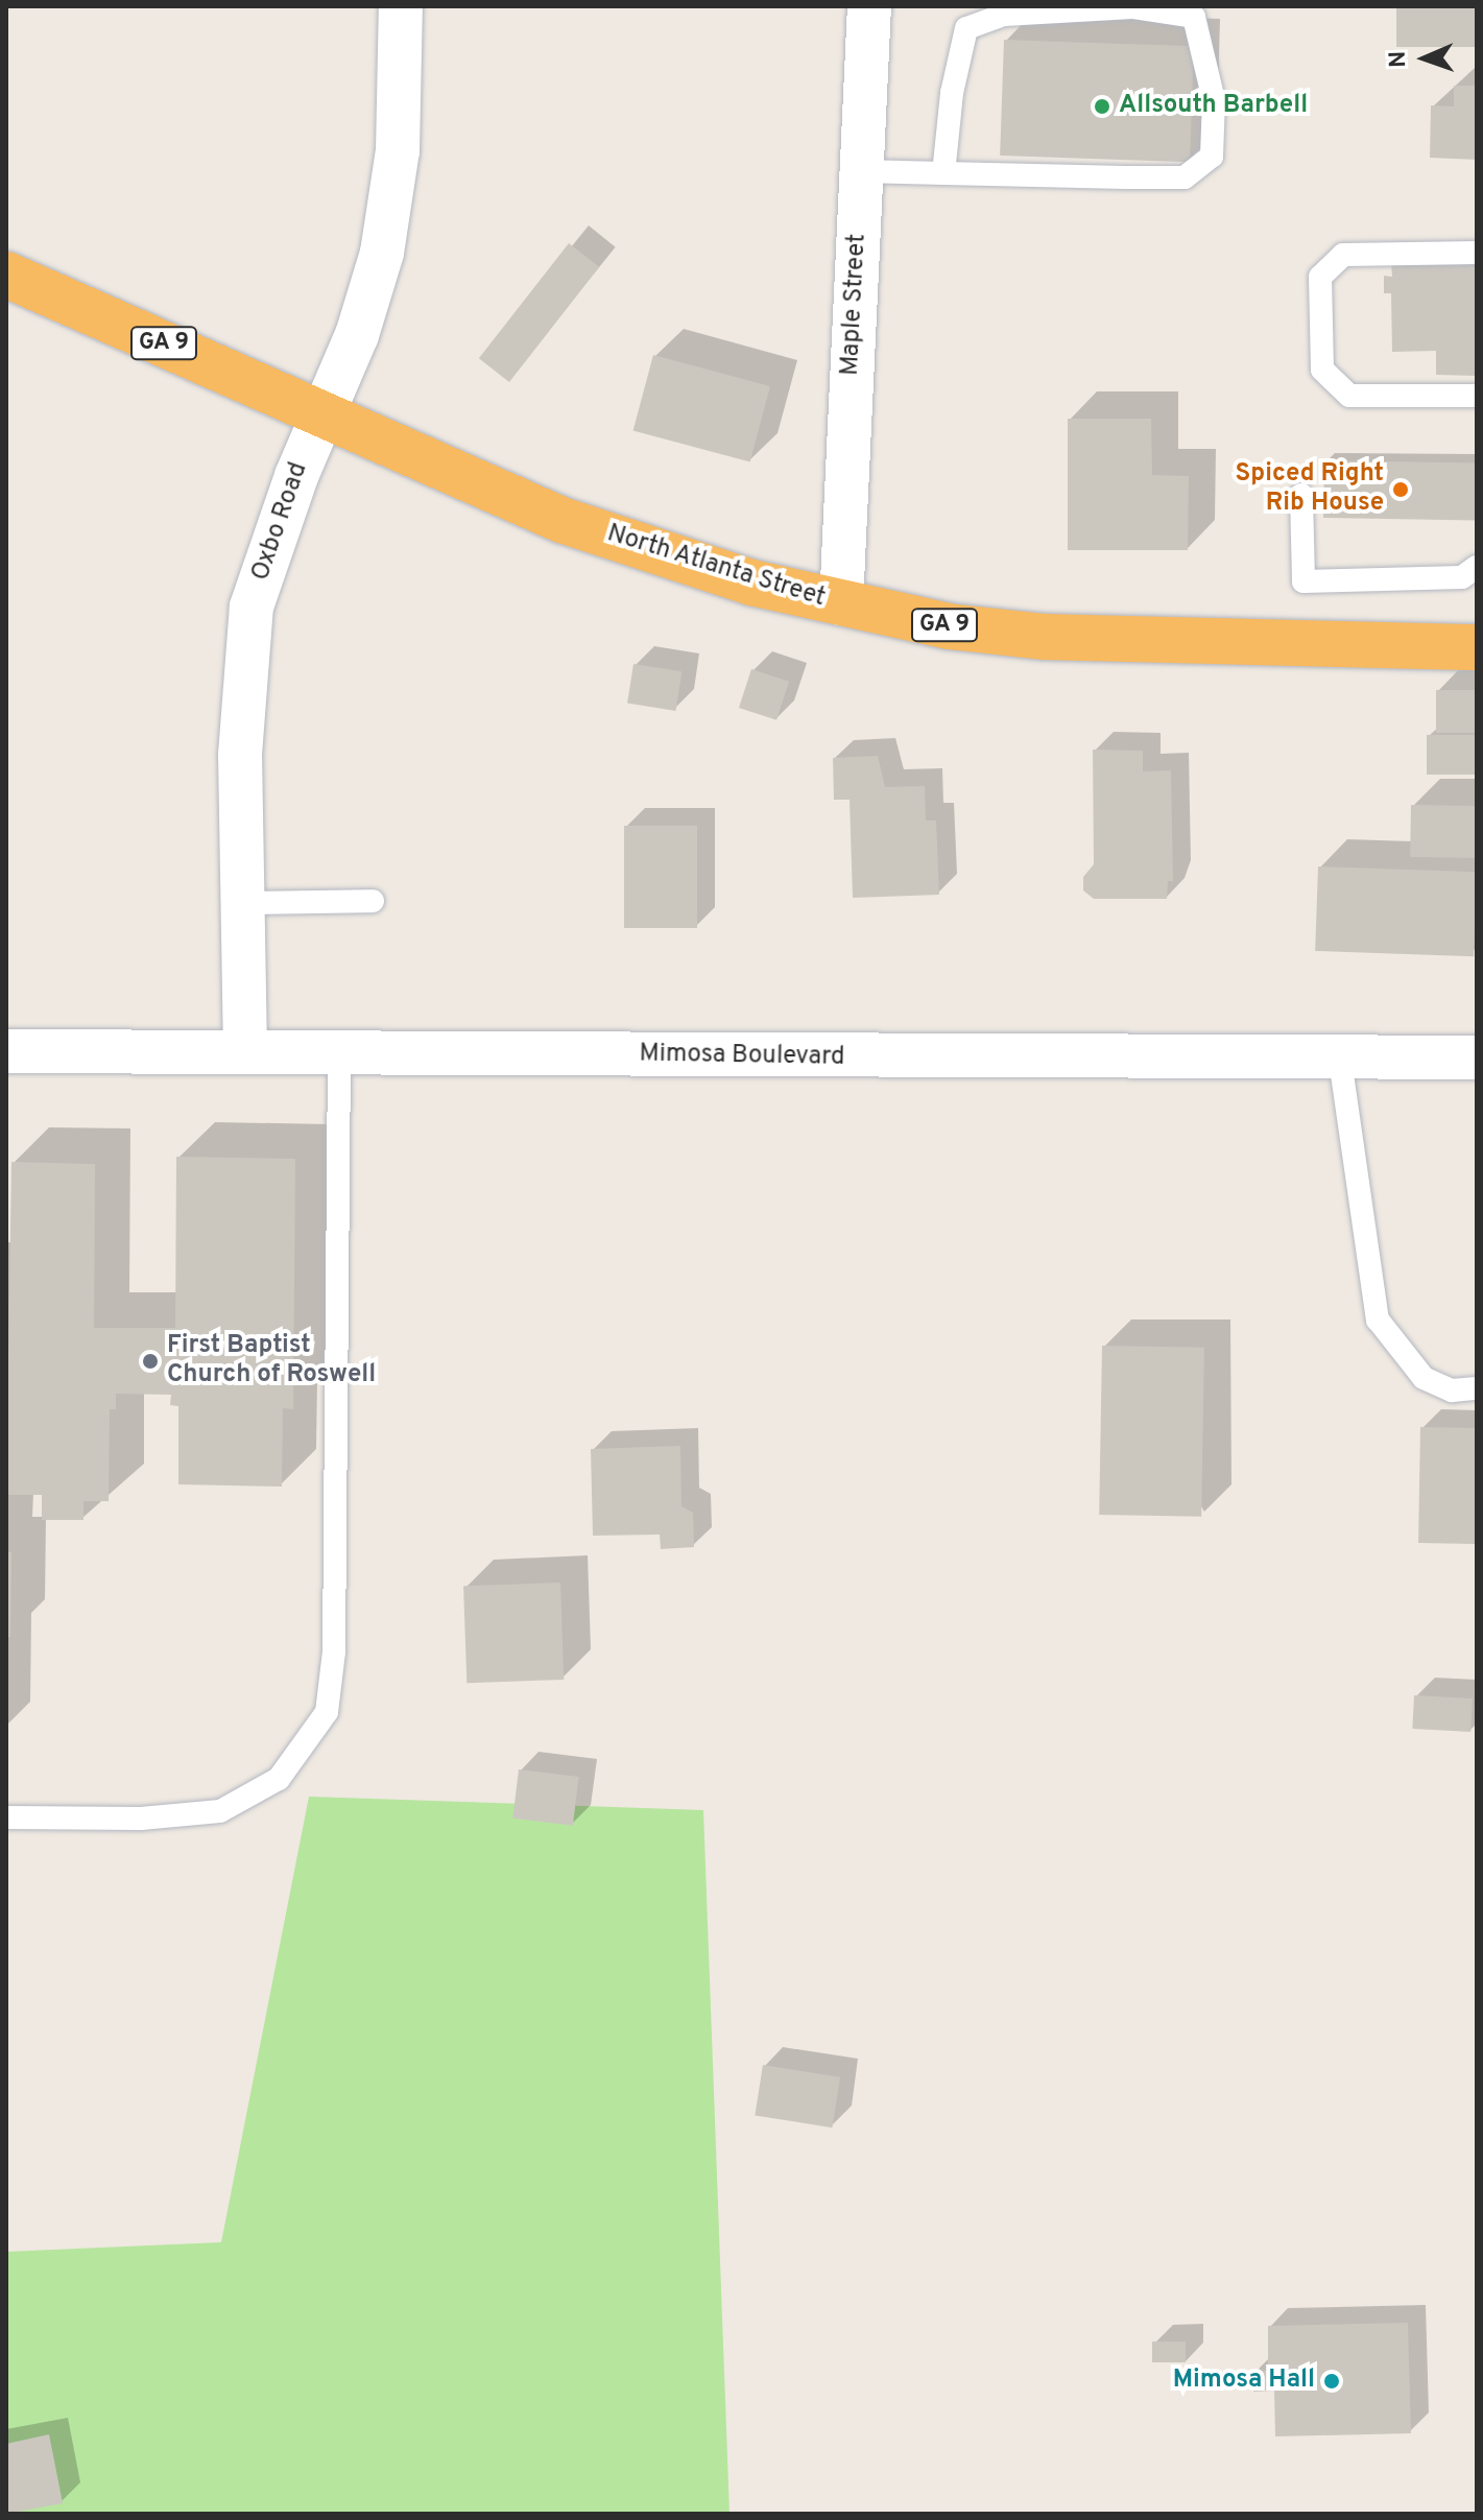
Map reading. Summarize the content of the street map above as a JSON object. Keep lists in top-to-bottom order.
{
  "streets": {
    "highway": ["GA 9", "North Atlanta Street"],
    "street": ["Maple Street", "Oxbo Road", "Mimosa Boulevard"]
  },
  "crossings": [
    ["Maple Street", "North Atlanta Street"],
    ["Oxbo Road", "North Atlanta Street"],
    ["Oxbo Road", "Mimosa Boulevard"]
  ],
  "places": [
    "Allsouth Barbell",
    "Spiced Right Rib House",
    "First Baptist Church of Roswell",
    "Mimosa Hall"
  ],
  "north": "left"
}
